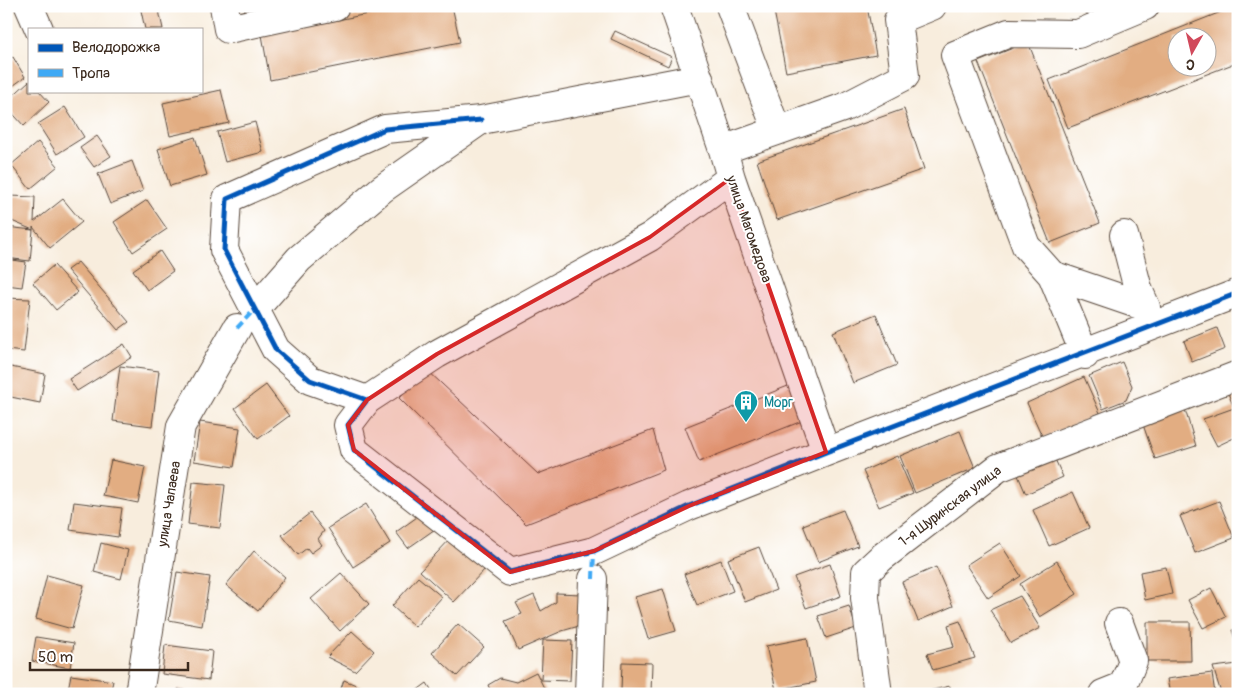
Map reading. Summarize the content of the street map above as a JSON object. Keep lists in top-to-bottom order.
{
  "streets": {
    "street": ["улица Магомедова", "улица Чапаева", "1-я Шуринская улица"]
  },
  "places": {
    "building": ["Морг"]
  },
  "legend": ["Велодорожка", "Тропа"],
  "scale_bar": "50 m",
  "north": "bottom"
}
